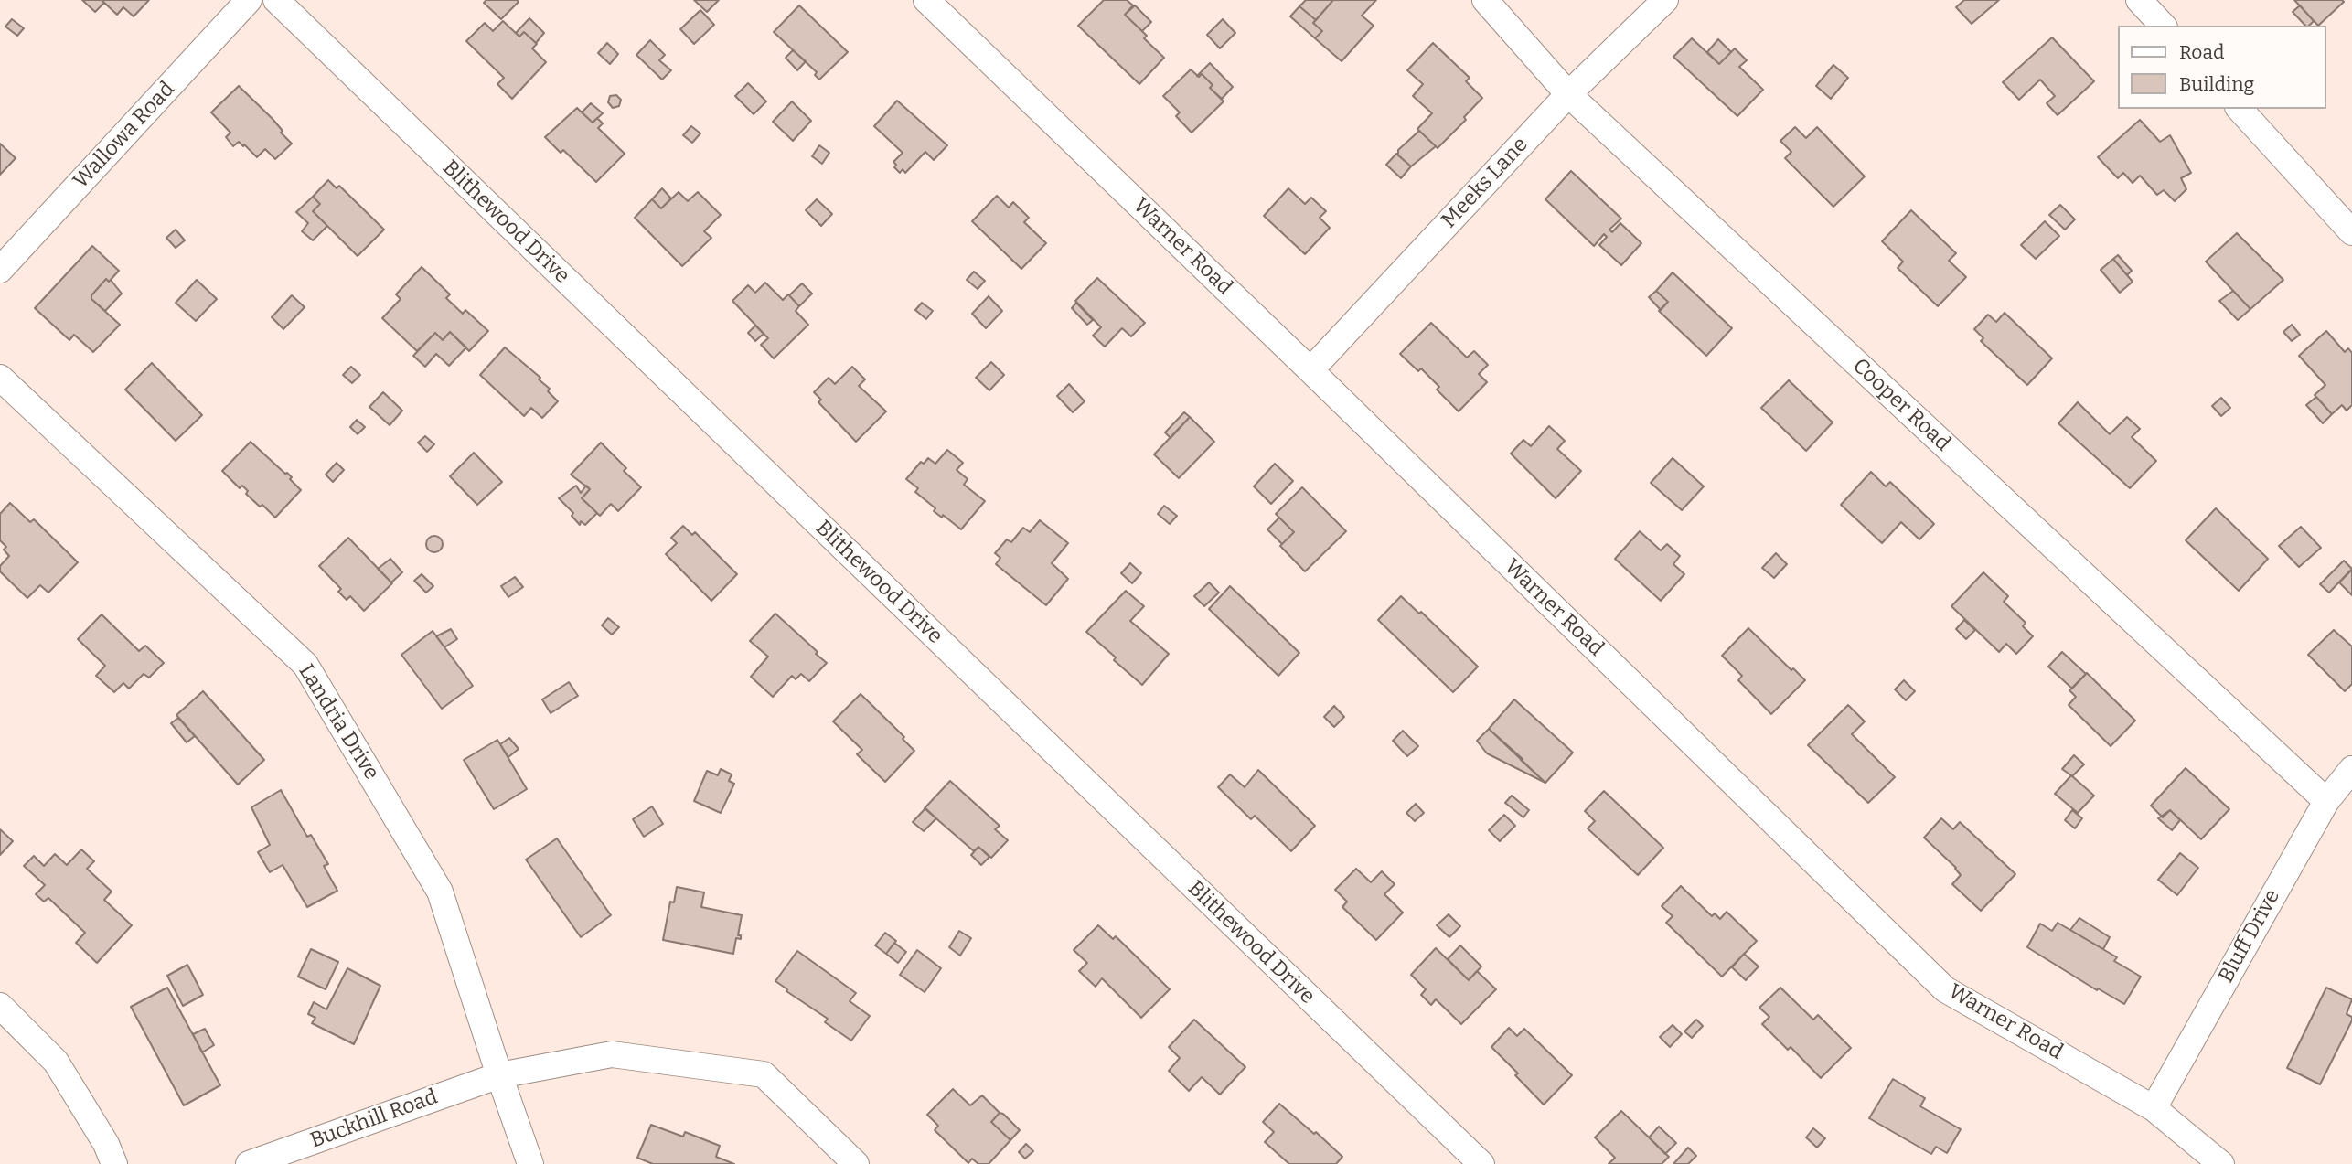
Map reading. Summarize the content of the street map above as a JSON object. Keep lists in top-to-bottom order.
{
  "streets": {
    "street": [
      "Wallowa Road",
      "Meeks Lane",
      "Blithewood Drive",
      "Warner Road",
      "Cooper Road",
      "Landria Drive",
      "Bluff Drive",
      "Buckhill Road"
    ]
  },
  "crossings": [
    ["Meeks Lane", "Warner Road"],
    ["Meeks Lane", "Cooper Road"],
    ["Warner Road", "Bluff Drive"],
    ["Cooper Road", "Bluff Drive"],
    ["Landria Drive", "Buckhill Road"]
  ],
  "legend": ["Road", "Building"]
}
